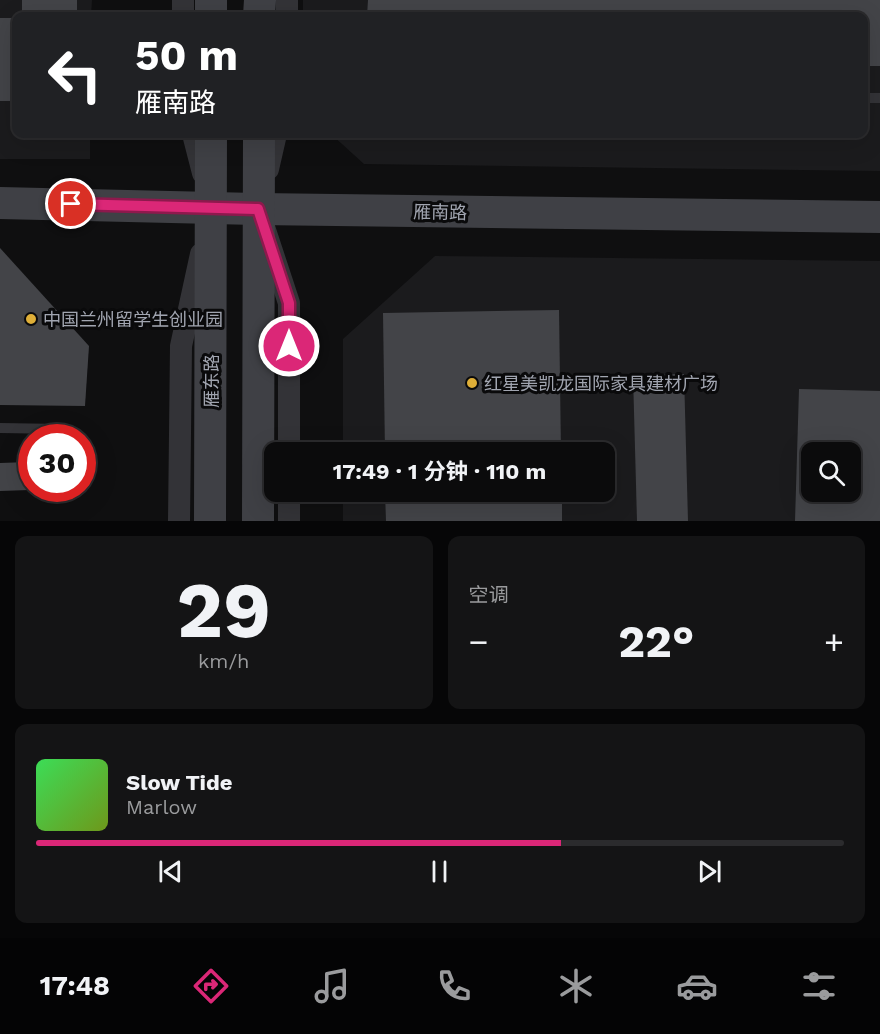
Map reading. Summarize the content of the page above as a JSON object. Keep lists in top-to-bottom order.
{
  "streets": {
    "main road": ["雁南路", "雁东路"]
  },
  "crossings": [
    ["雁南路", "雁东路"]
  ],
  "places": ["中国兰州留学生创业园", "红星美凯龙国际家具建材广场"],
  "page": {
    "turn": ["50 m", "雁南路"],
    "limit": "30",
    "trip": "17:49 · 1 分钟 · 110 m",
    "tile": [
      ["29", "km/h"],
      "空调"
    ],
    "heat": ["−", "22°", "+"],
    "song": ["Slow Tide", "Marlow"],
    "tabs": "17:48"
  }
}
